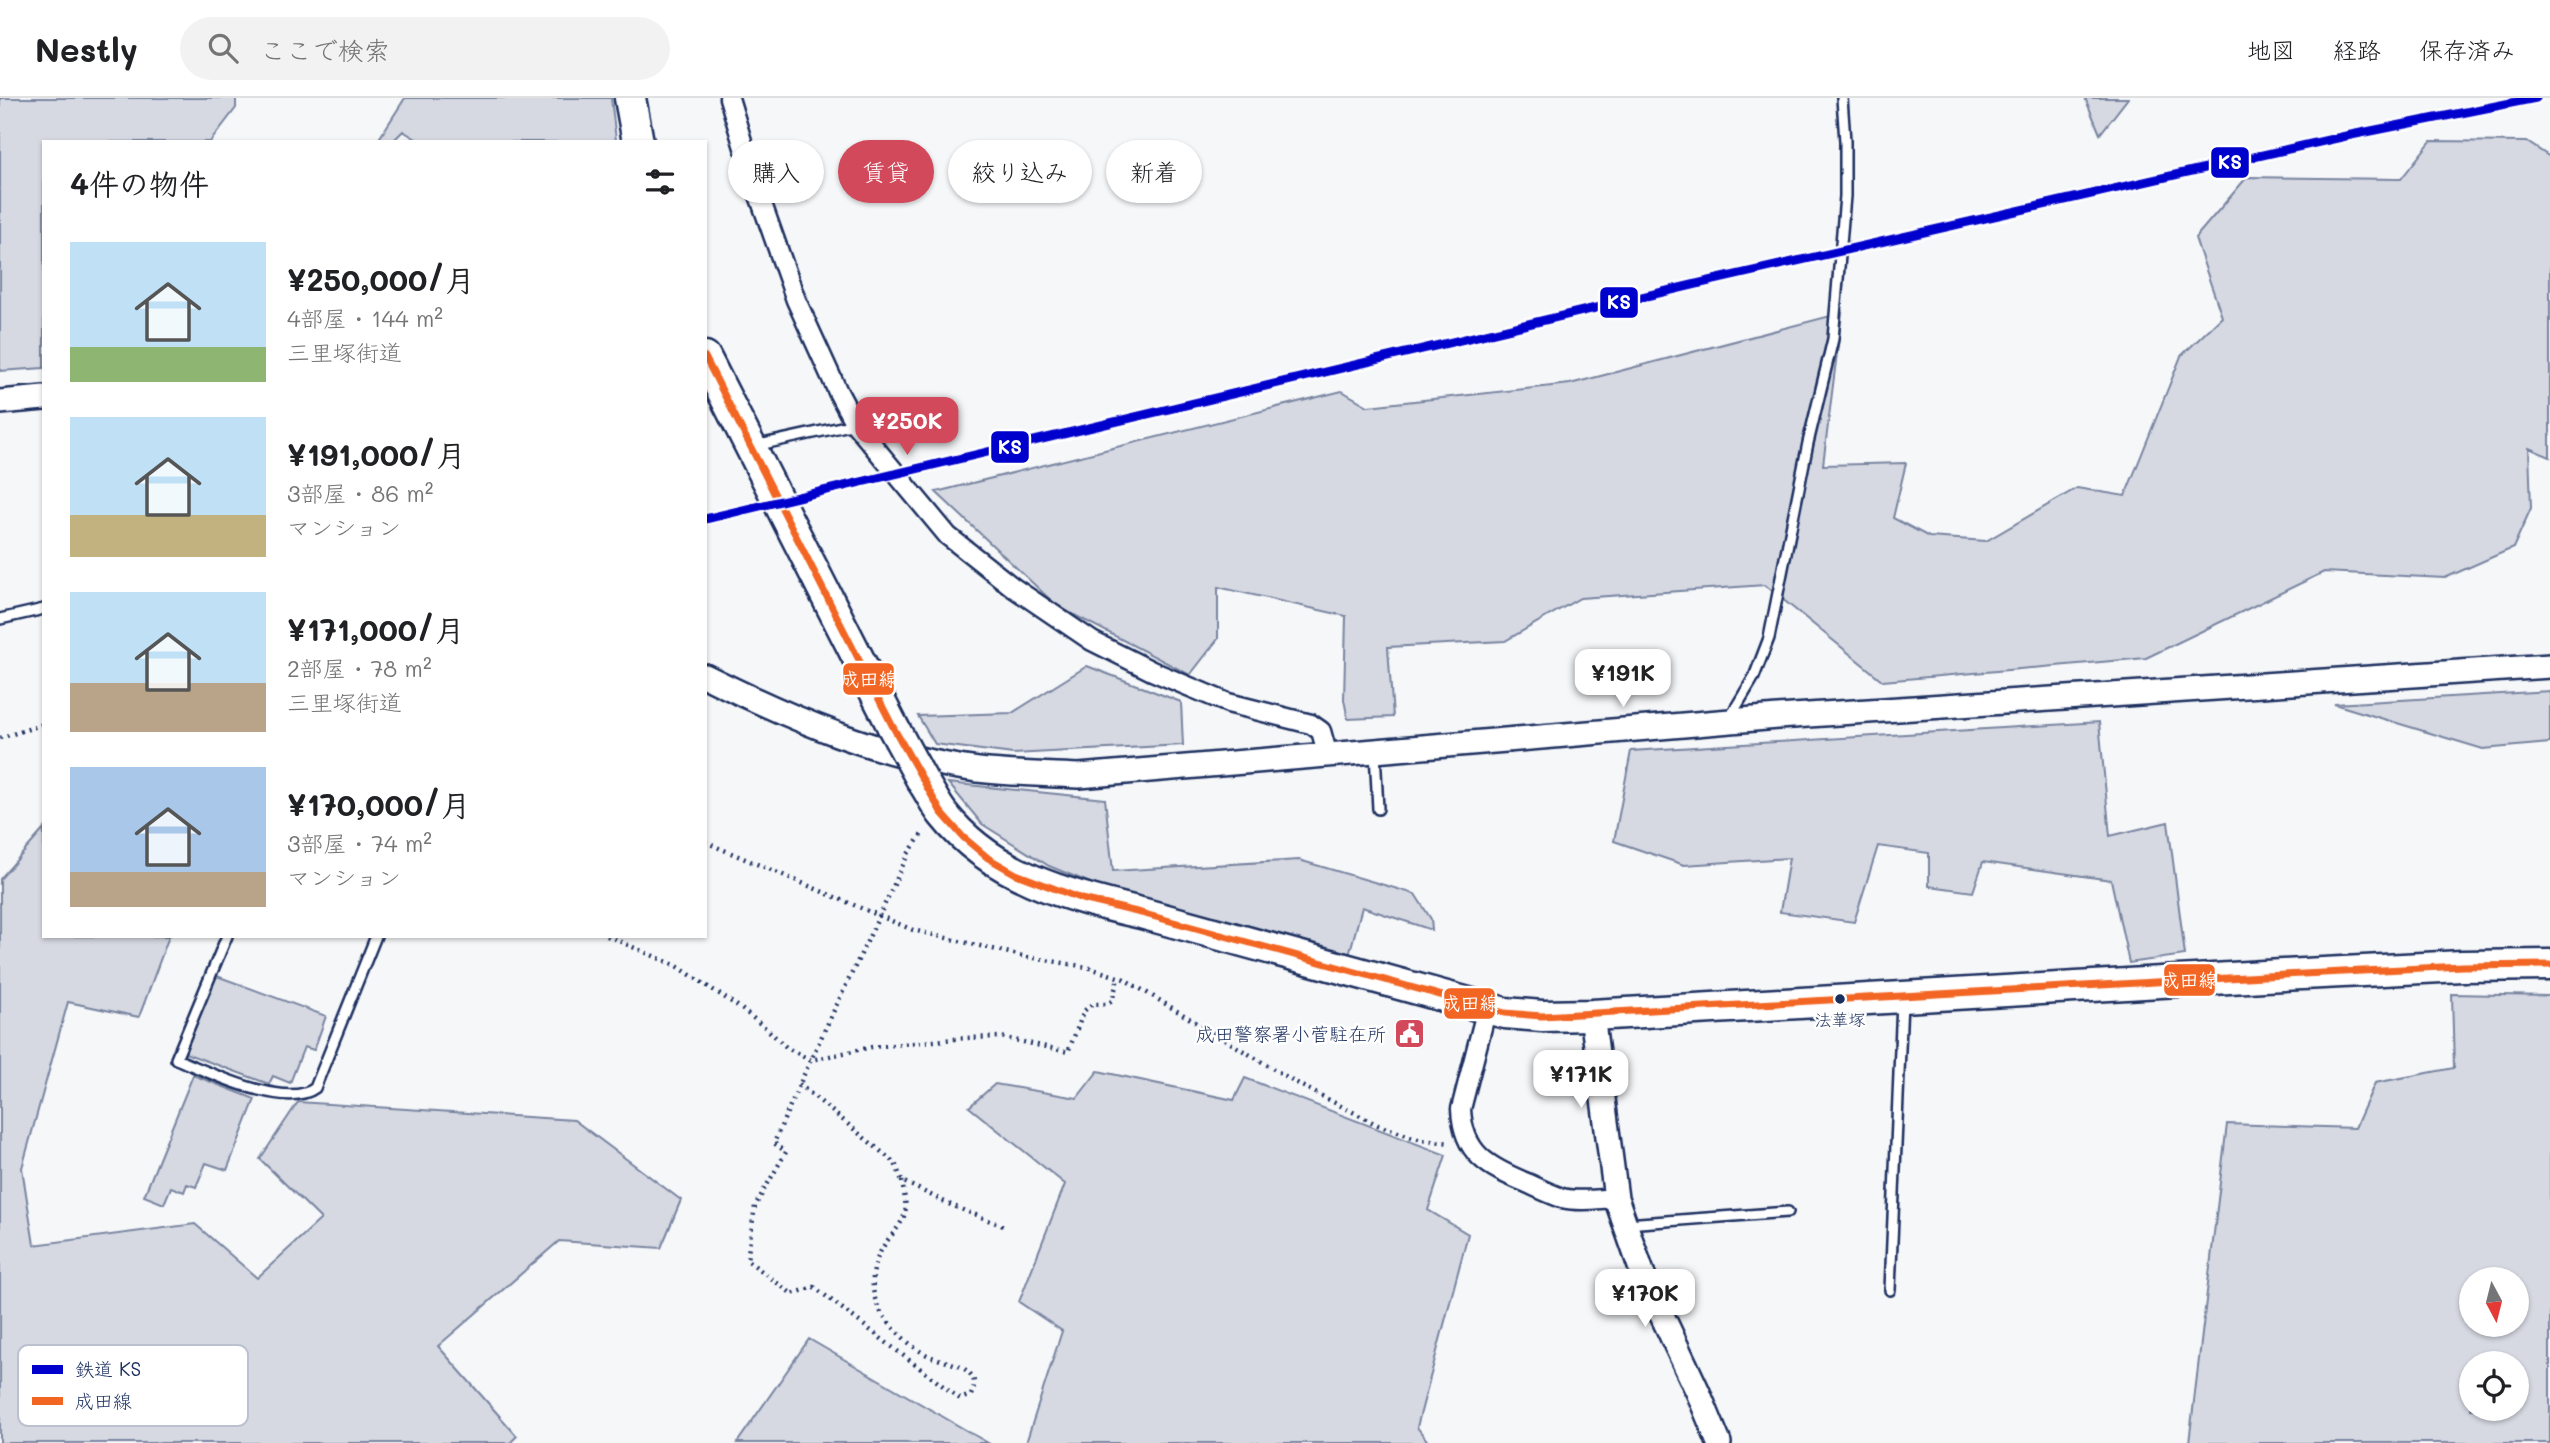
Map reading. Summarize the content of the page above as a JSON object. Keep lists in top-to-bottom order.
{
  "places": {
    "other": ["法華塚"],
    "public building": ["成田警察署小菅駐在所"]
  },
  "lines": ["rail line KS", "transit line 成田線"],
  "legend": ["鉄道 KS", "成田線"],
  "north": "bottom",
  "page": {
    "header": "Nestly",
    "search": "ここで検索",
    "nav": ["地図", "経路", "保存済み"],
    "chip": [
      "購入",
      "賃貸",
      "絞り込み",
      "新着"
    ],
    "heading": "4件の物件",
    "list": [
      {
        "name": "¥250,000/月",
        "note": "4部屋 · 144 m² · 三里塚街道"
      },
      {
        "name": "¥191,000/月",
        "note": "3部屋 · 86 m² · マンション"
      },
      {
        "name": "¥171,000/月",
        "note": "2部屋 · 78 m² · 三里塚街道"
      },
      {
        "name": "¥170,000/月",
        "note": "3部屋 · 74 m² · マンション"
      }
    ],
    "price": [
      "¥250K",
      "¥191K",
      "¥171K",
      "¥170K"
    ]
  }
}
